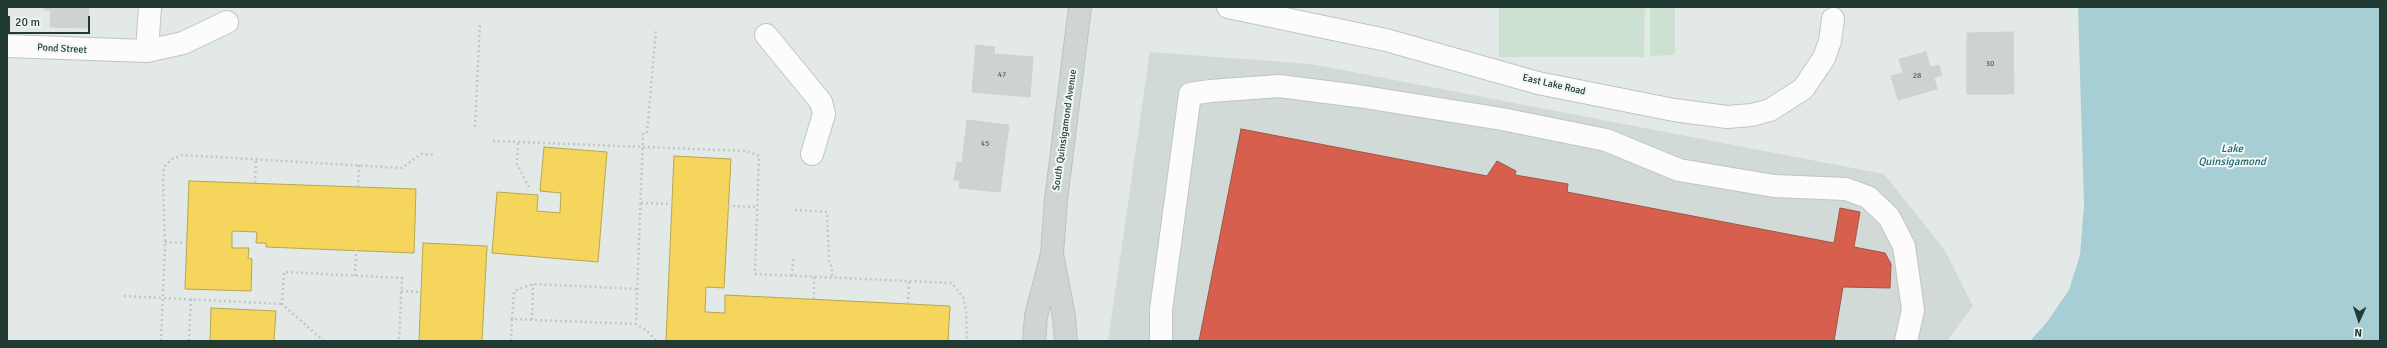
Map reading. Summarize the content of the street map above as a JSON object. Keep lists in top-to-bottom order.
{
  "streets": {
    "main road": ["South Quinsigamond Avenue"],
    "street": ["Pond Street", "East Lake Road"]
  },
  "water": ["Lake Quinsigamond"],
  "house_numbers": [
    "30",
    "47",
    "28",
    "45"
  ],
  "scale_bar": "20 m",
  "north": "bottom"
}
